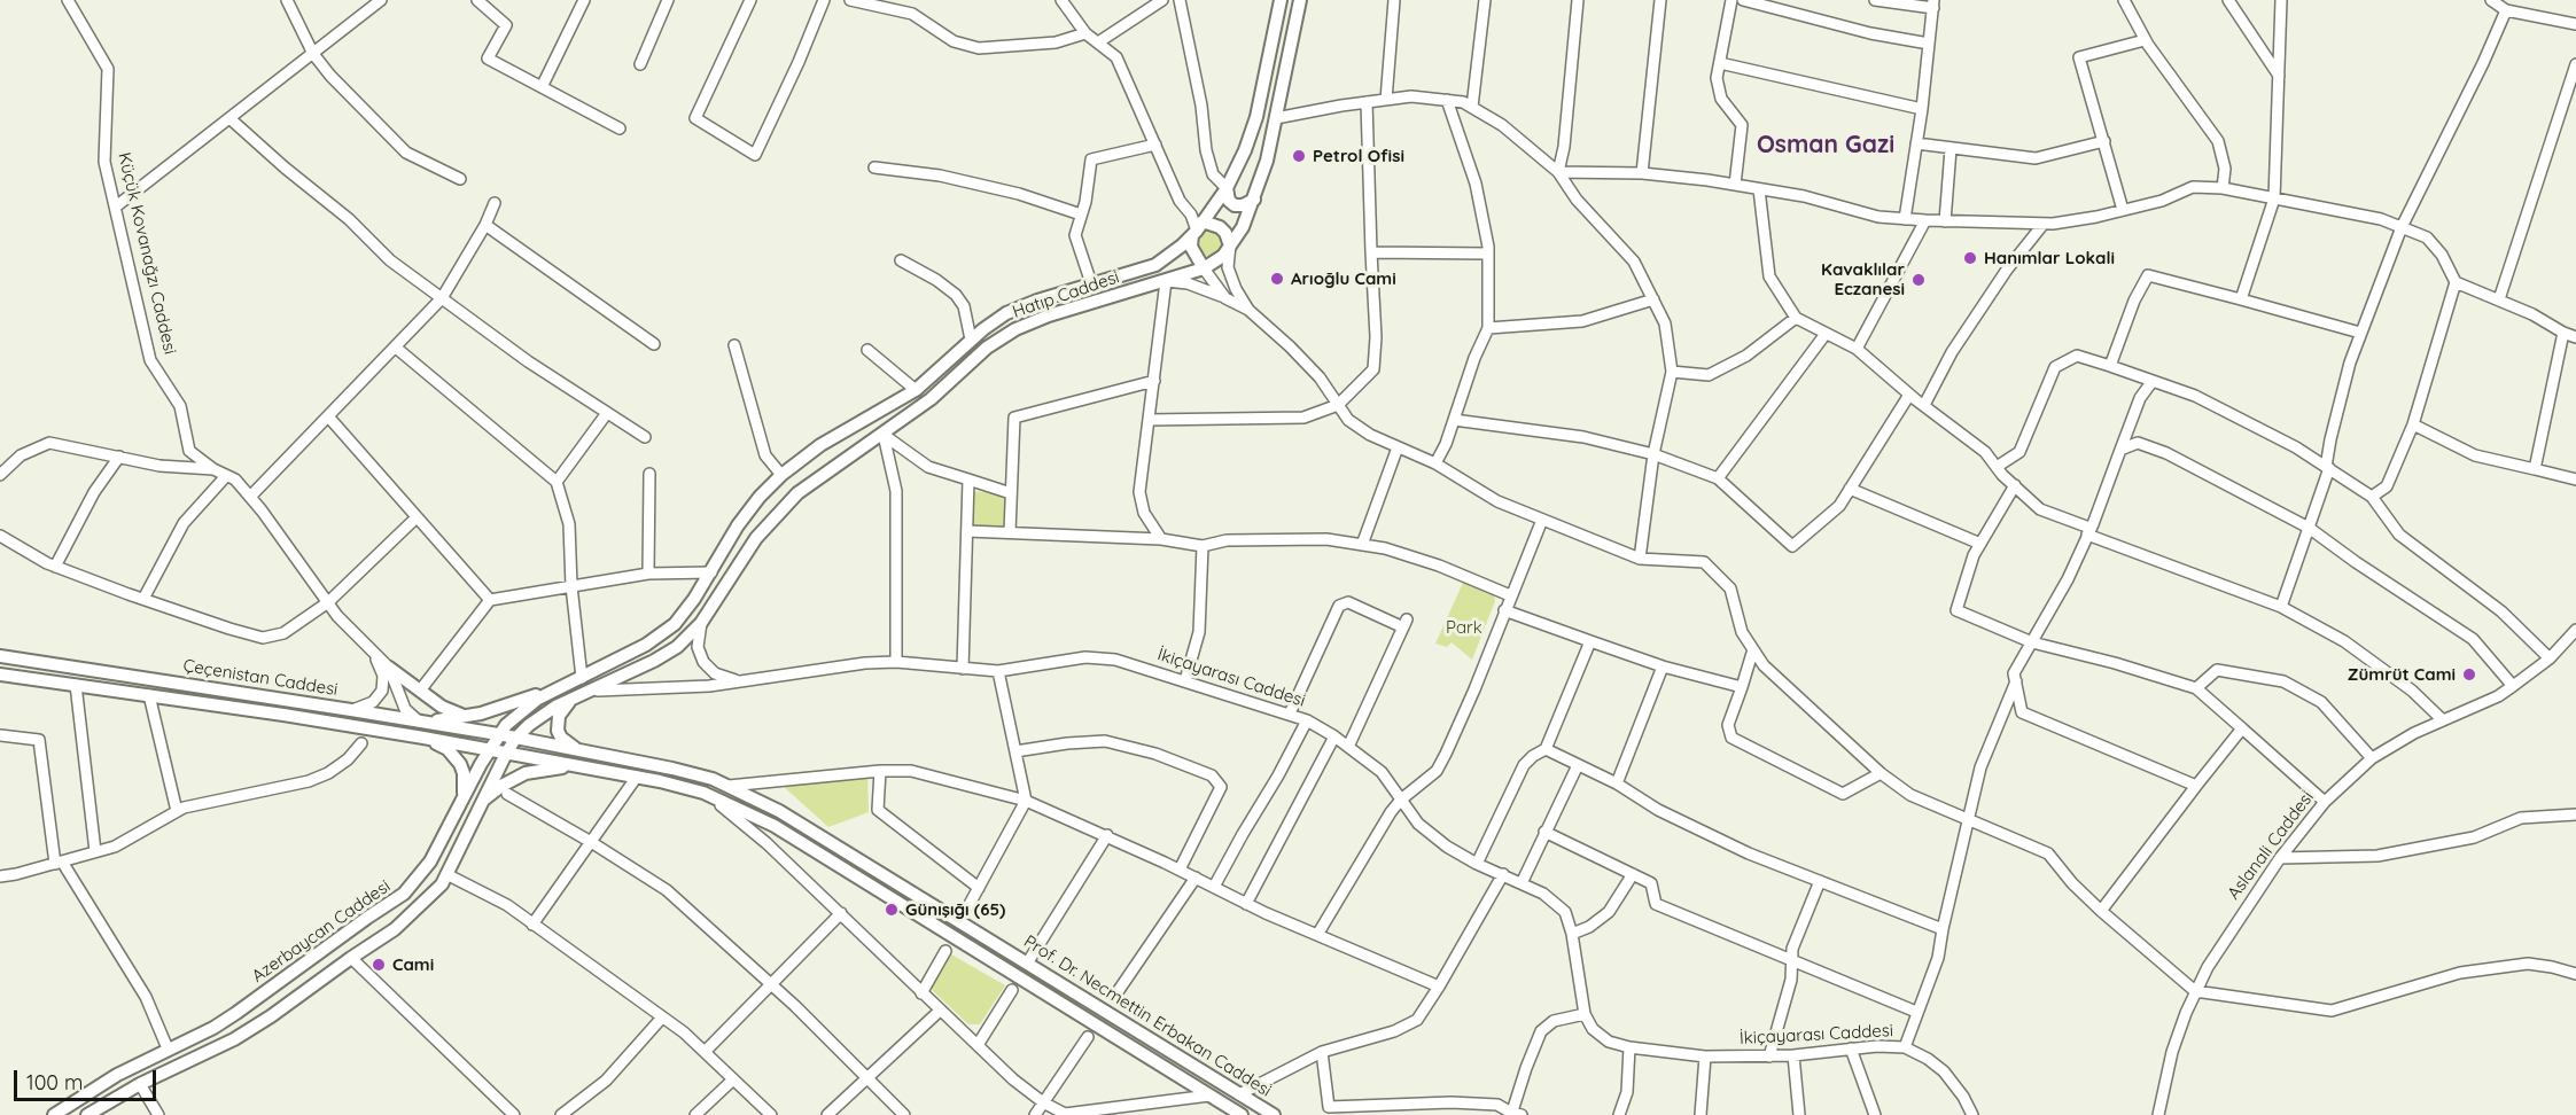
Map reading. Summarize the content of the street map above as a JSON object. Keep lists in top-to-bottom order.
{
  "streets": {
    "main road": [
      "Hatıp Caddesi",
      "Çeçenistan Caddesi",
      "Azerbaycan Caddesi",
      "Prof. Dr. Necmettin Erbakan Caddesi"
    ],
    "street": ["Küçük Kovanağzı Caddesi", "İkiçayarası Caddesi", "Aslanali Caddesi"]
  },
  "crossings": [
    ["Küçük Kovanağzı Caddesi", "Çeçenistan Caddesi"],
    ["Hatıp Caddesi", "İkiçayarası Caddesi"],
    ["Hatıp Caddesi", "Azerbaycan Caddesi"],
    ["Çeçenistan Caddesi", "Azerbaycan Caddesi"],
    ["Çeçenistan Caddesi", "Prof. Dr. Necmettin Erbakan Caddesi"]
  ],
  "districts": ["Osman Gazi"],
  "parks": ["Park"],
  "places": [
    "Petrol Ofisi",
    "Hanımlar Lokali",
    "Arıoğlu Cami",
    "Kavaklılar Eczanesi",
    "Zümrüt Cami",
    "Günışığı (65)",
    "Cami"
  ],
  "scale_bar": "100 m"
}
